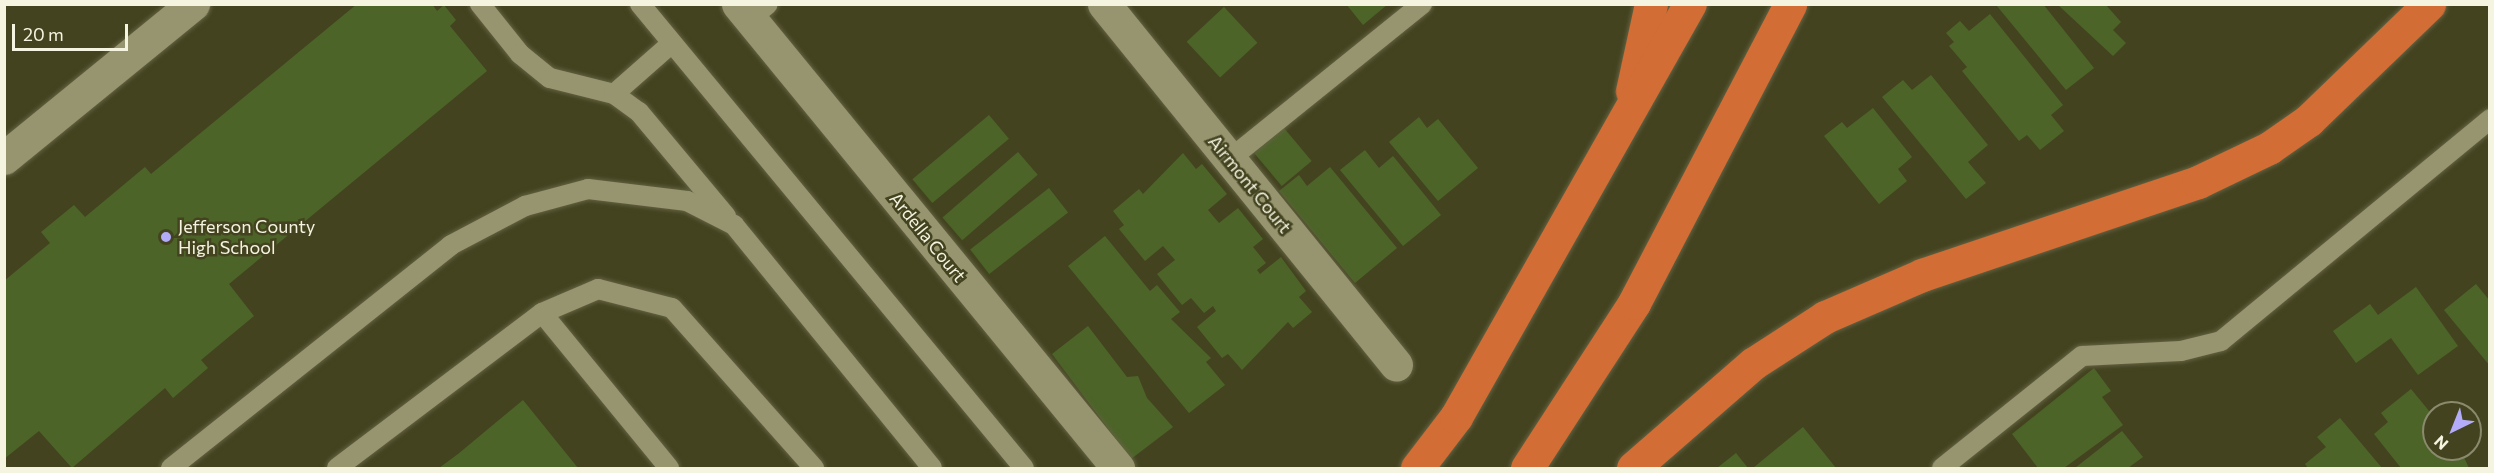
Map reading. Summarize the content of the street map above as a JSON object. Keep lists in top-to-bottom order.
{
  "streets": {
    "street": ["Airmont Court", "Ardella Court"]
  },
  "places": ["Jefferson County High School"],
  "scale_bar": "20 m",
  "north": "bottom left"
}
